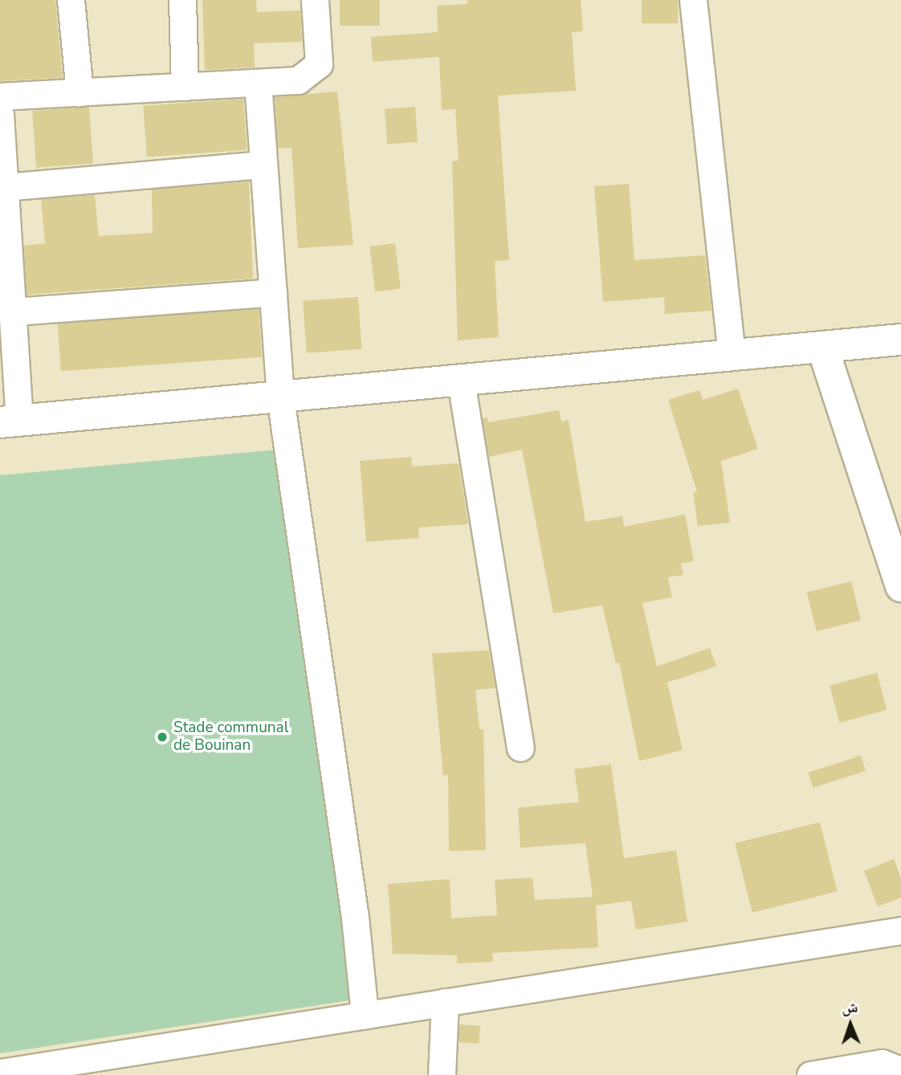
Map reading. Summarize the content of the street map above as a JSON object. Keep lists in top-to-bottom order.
{
  "places": ["Stade communal de Bouinan"],
  "north": "top"
}
